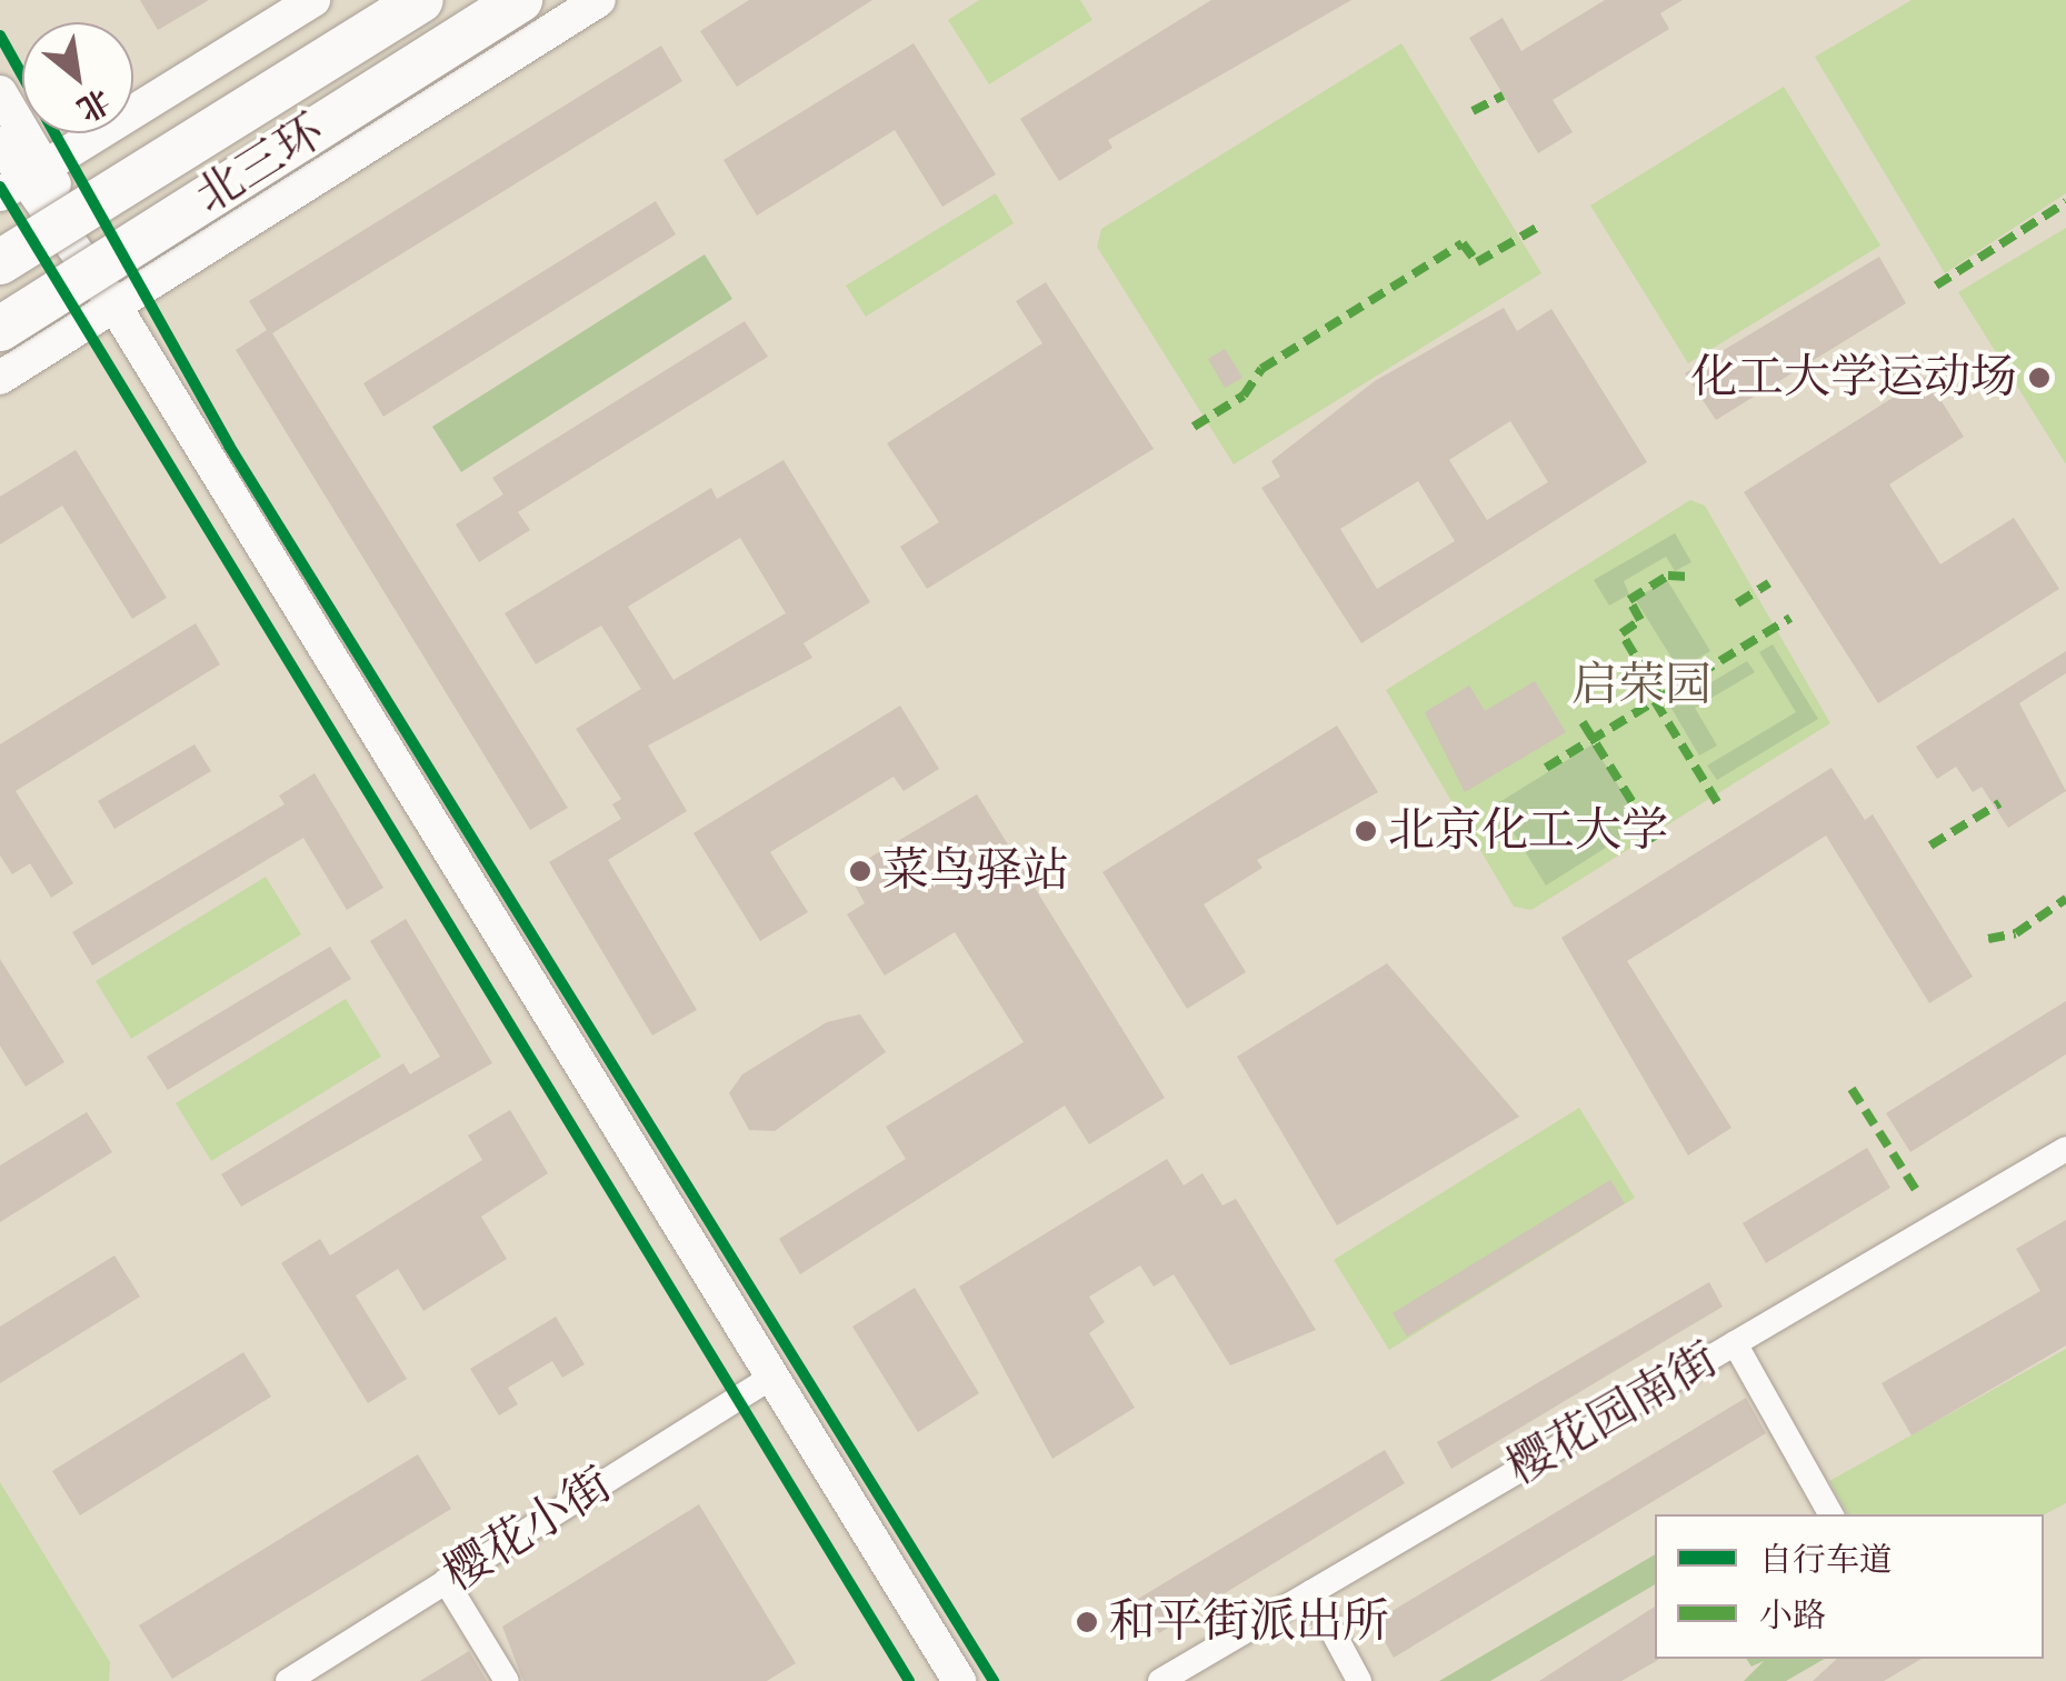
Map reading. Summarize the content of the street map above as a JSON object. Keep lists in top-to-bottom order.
{
  "streets": {
    "highway": ["北三环"],
    "street": ["樱花园南街", "樱花小街"]
  },
  "parks": ["启荣园"],
  "places": [
    "化工大学运动场",
    "北京化工大学",
    "菜鸟驿站",
    "和平街派出所"
  ],
  "legend": ["自行车道", "小路"],
  "north": "bottom right"
}
